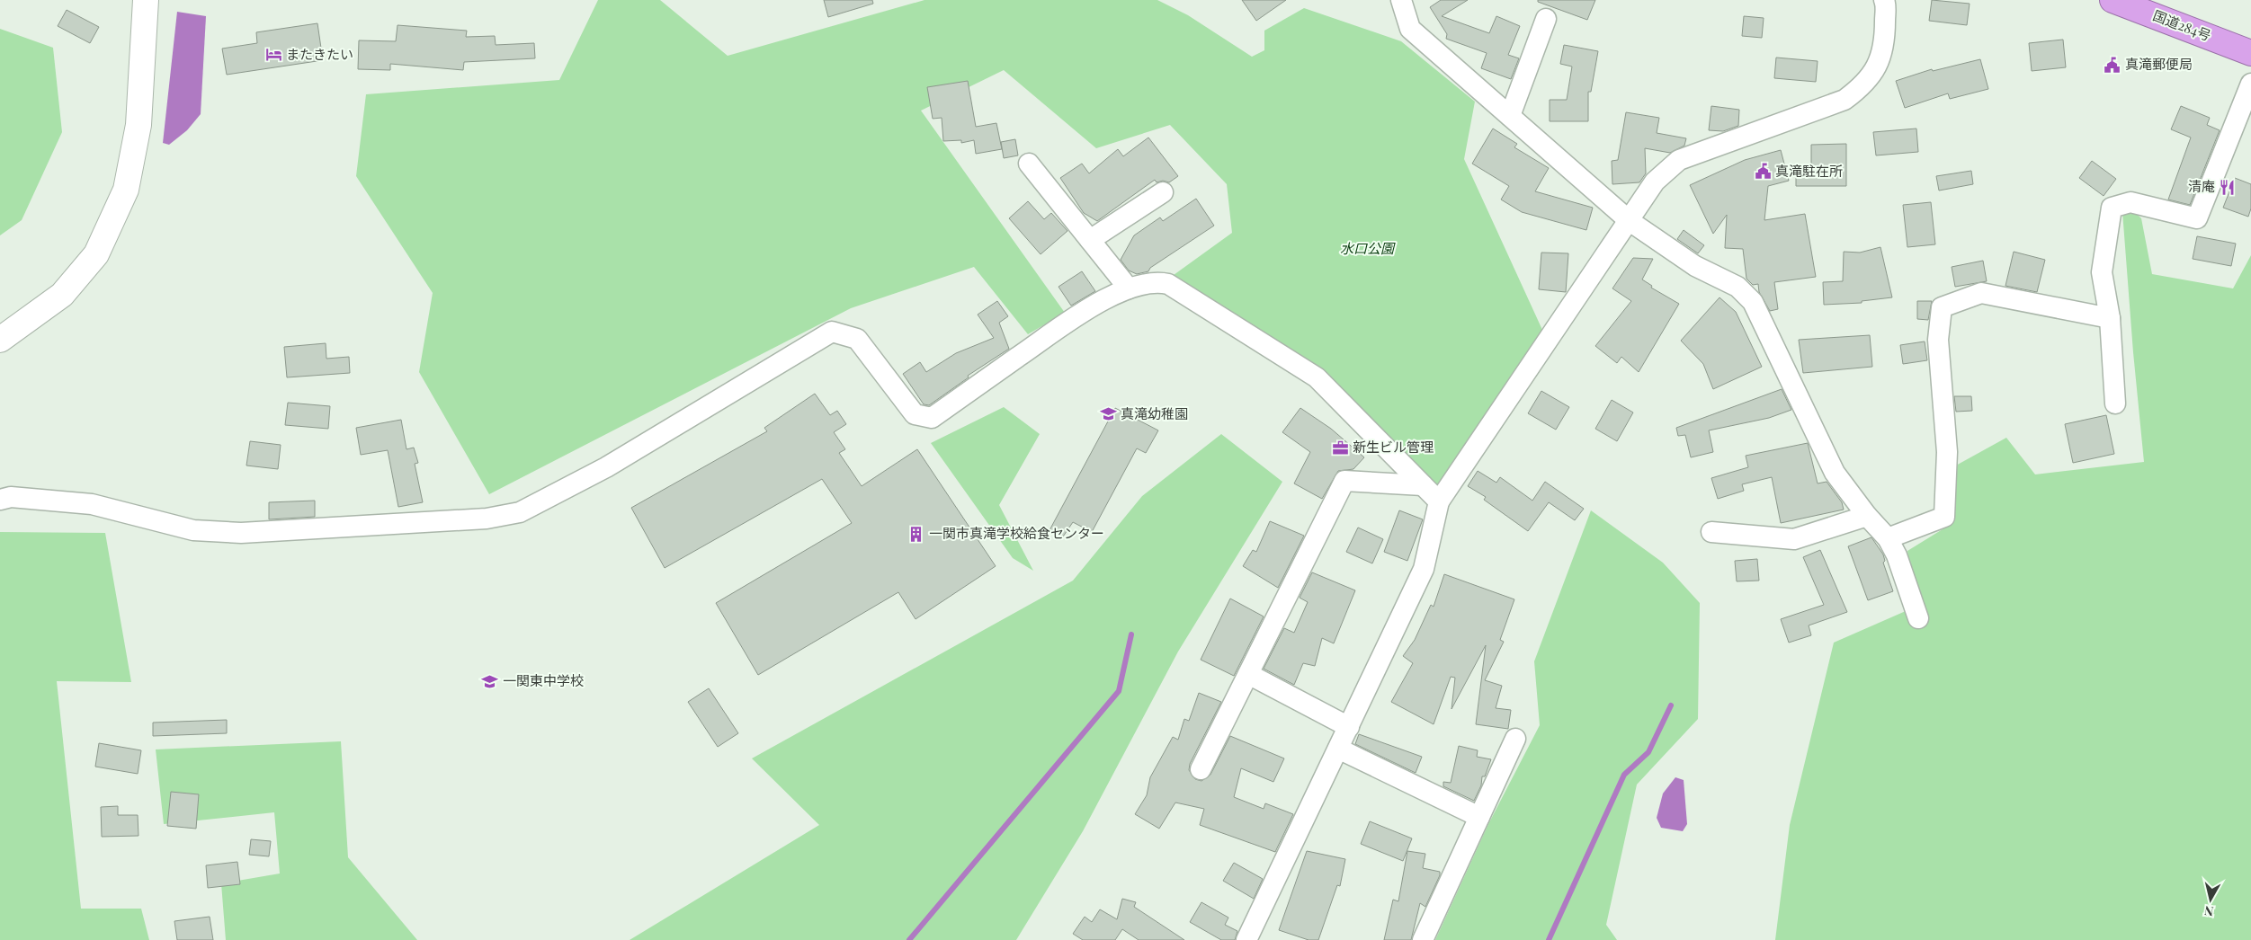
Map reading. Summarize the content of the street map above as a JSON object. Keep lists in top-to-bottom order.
{
  "streets": {
    "highway": ["国道284号"]
  },
  "parks": ["水口公園"],
  "places": {
    "hotel": ["またきたい"],
    "public building": ["真滝郵便局", "真滝駐在所"],
    "restaurant": ["清庵"],
    "school or university": ["真滝幼稚園", "一関東中学校"],
    "office": ["新生ビル管理"],
    "building": ["一関市真滝学校給食センター"]
  },
  "north": "bottom"
}
